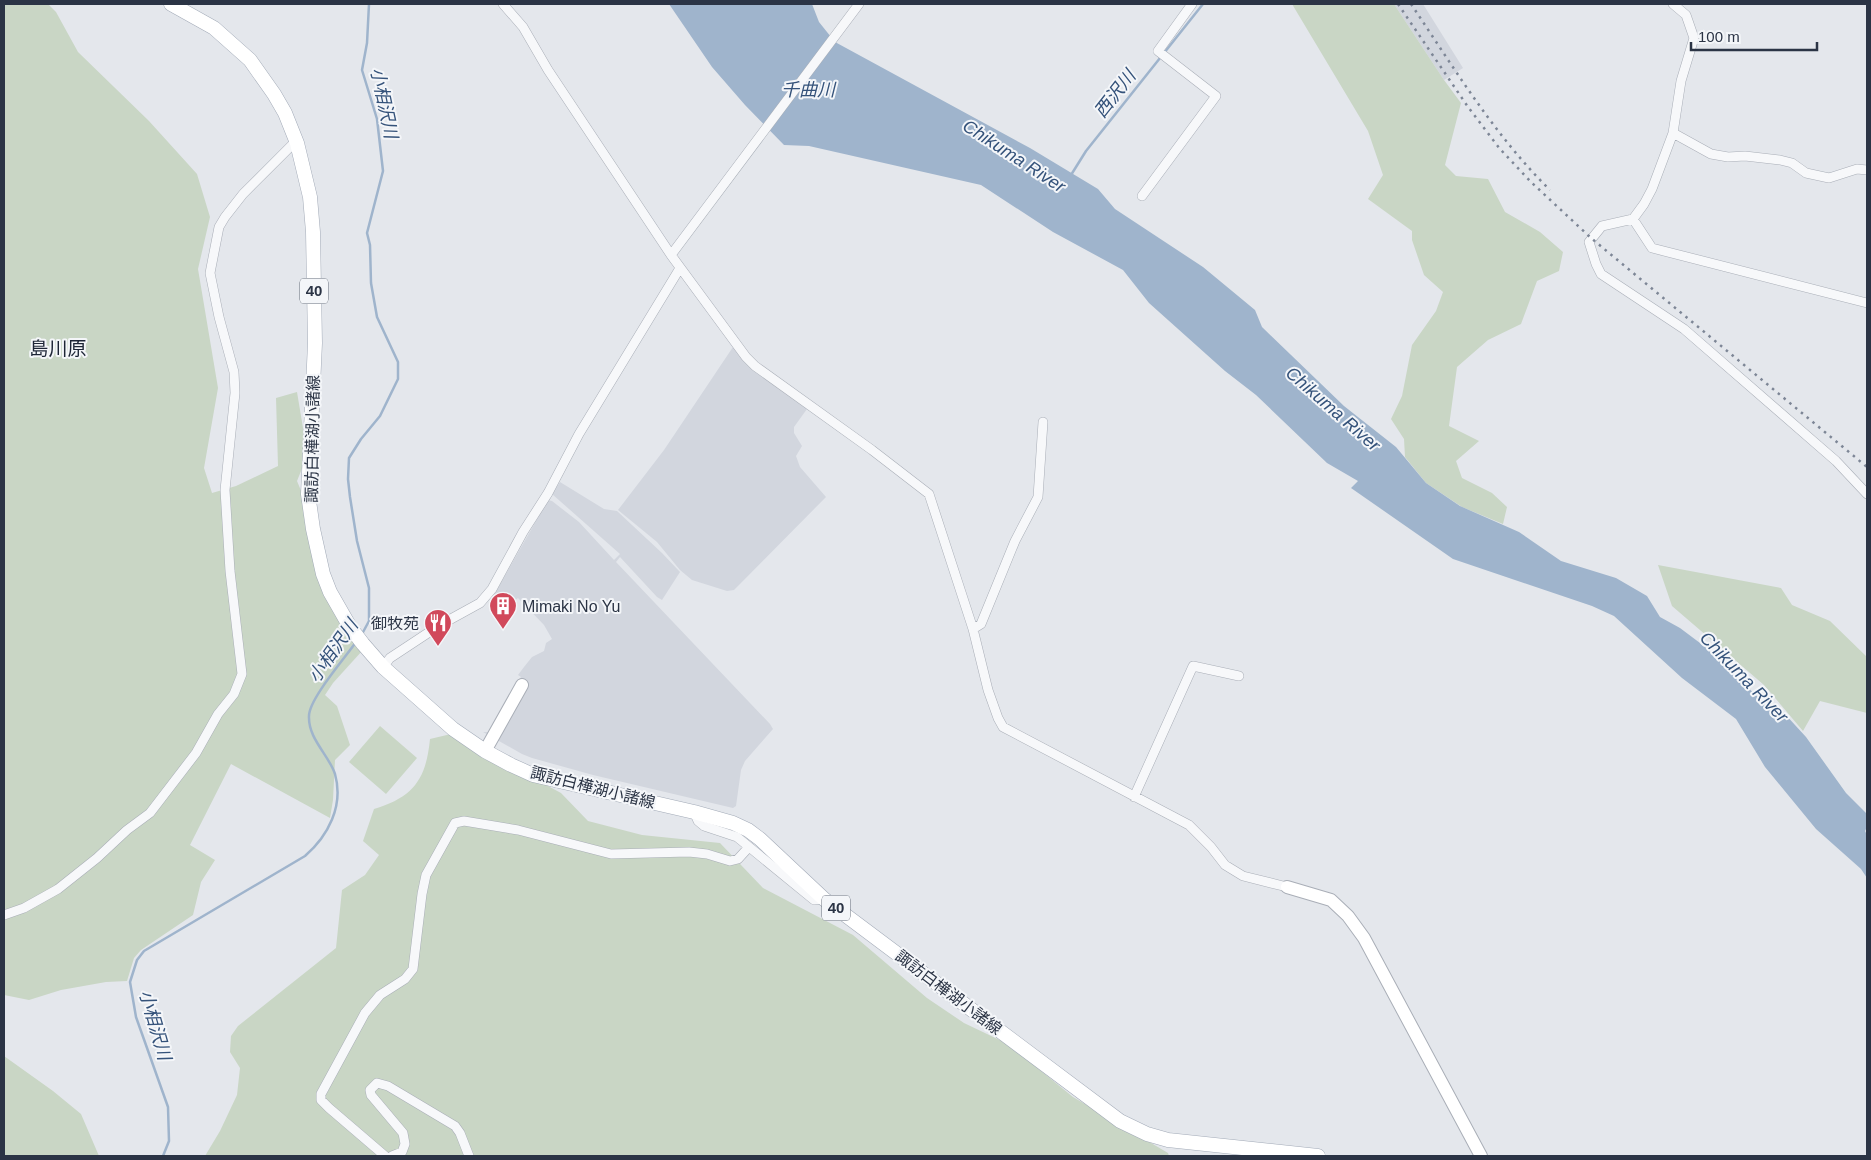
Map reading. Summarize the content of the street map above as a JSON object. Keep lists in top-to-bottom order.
{
  "streets": {
    "main road": ["40", "諏訪白樺湖小諸線"]
  },
  "districts": ["島川原"],
  "water": [
    "千曲川",
    "西沢川",
    "小相沢川",
    "Chikuma River"
  ],
  "places": {
    "building": ["Mimaki No Yu"],
    "restaurant": ["御牧苑"]
  },
  "scale_bar": "100 m"
}
